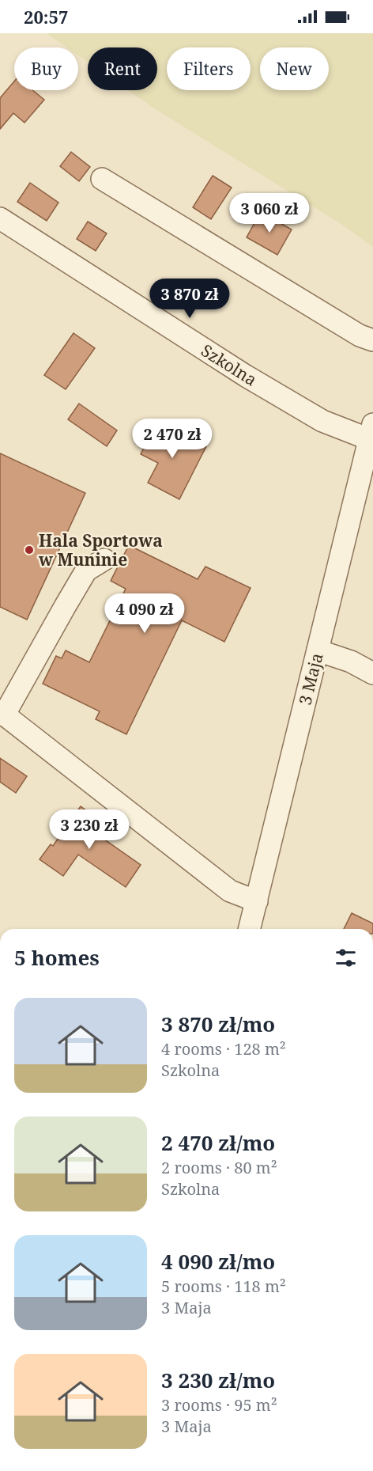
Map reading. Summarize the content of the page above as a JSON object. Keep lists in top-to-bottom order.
{
  "streets": {
    "street": ["Szkolna", "3 Maja"]
  },
  "crossings": [
    ["Szkolna", "3 Maja"]
  ],
  "places": ["Hala Sportowa w Muninie"],
  "page": {
    "status": "20:57",
    "chip": [
      "Buy",
      "Rent",
      "Filters",
      "New"
    ],
    "price": [
      "3 060 zł",
      "3 870 zł",
      "2 470 zł",
      "4 090 zł",
      "3 230 zł"
    ],
    "heading": "5 homes",
    "list": [
      {
        "name": "3 870 zł/mo",
        "note": "4 rooms · 128 m² · Szkolna"
      },
      {
        "name": "2 470 zł/mo",
        "note": "2 rooms · 80 m² · Szkolna"
      },
      {
        "name": "4 090 zł/mo",
        "note": "5 rooms · 118 m² · 3 Maja"
      },
      {
        "name": "3 230 zł/mo",
        "note": "3 rooms · 95 m² · 3 Maja"
      }
    ]
  }
}
